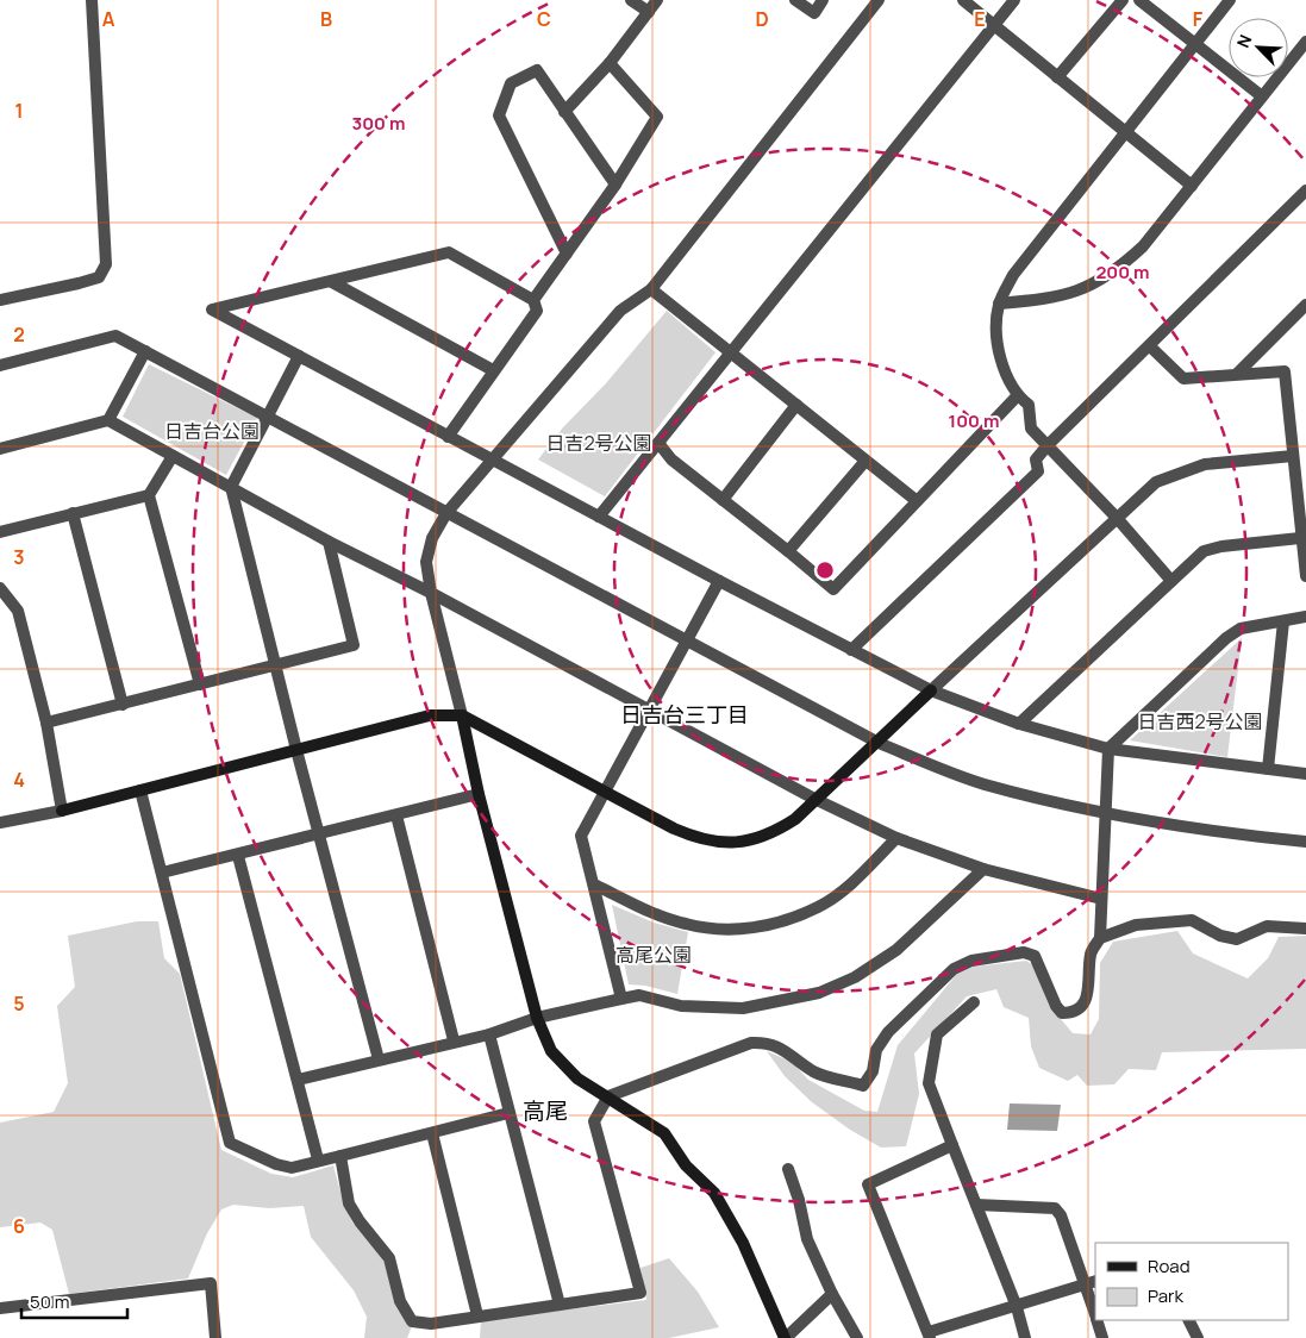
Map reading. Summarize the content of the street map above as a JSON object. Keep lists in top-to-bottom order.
{
  "districts": ["日吉台三丁目", "高尾"],
  "parks": [
    "日吉台公園",
    "日吉2号公園",
    "日吉西2号公園",
    "高尾公園"
  ],
  "legend": ["Road", "Park"],
  "scale_bar": "50 m",
  "north": "top left",
  "grid": {
    "columns": [
      "A",
      "B",
      "C",
      "D",
      "E",
      "F"
    ],
    "rows": [
      "1",
      "2",
      "3",
      "4",
      "5",
      "6"
    ]
  },
  "rings": ["300 m", "200 m", "100 m"]
}
